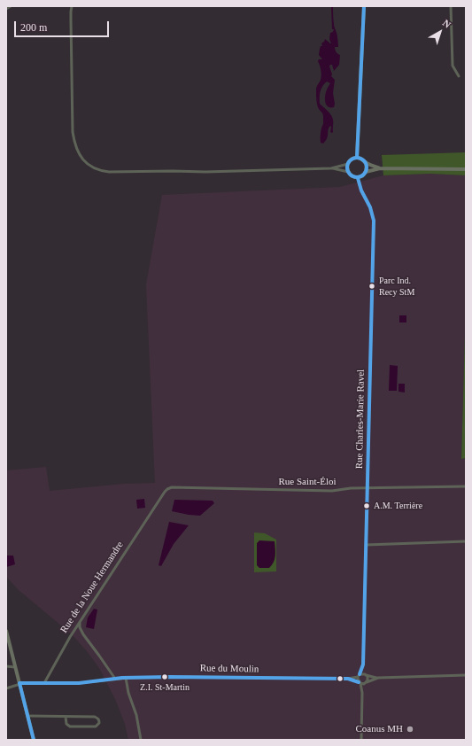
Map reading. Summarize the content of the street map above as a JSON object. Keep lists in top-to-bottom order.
{
  "streets": {
    "street": [
      "Rue Charles-Marie Ravel",
      "Rue Saint-Éloi",
      "Rue de la Noue Hermandre",
      "Rue du Moulin"
    ]
  },
  "crossings": [
    ["Rue Charles-Marie Ravel", "Rue Saint-Éloi"],
    ["Rue Charles-Marie Ravel", "Rue du Moulin"],
    ["Rue Saint-Éloi", "Rue de la Noue Hermandre"],
    ["Rue de la Noue Hermandre", "Rue du Moulin"]
  ],
  "places": [
    "Parc Ind. Recy StM",
    "A.M. Terrière",
    "Z.I. St-Martin",
    "Coanus MH"
  ],
  "scale_bar": "200 m",
  "north": "top right"
}
